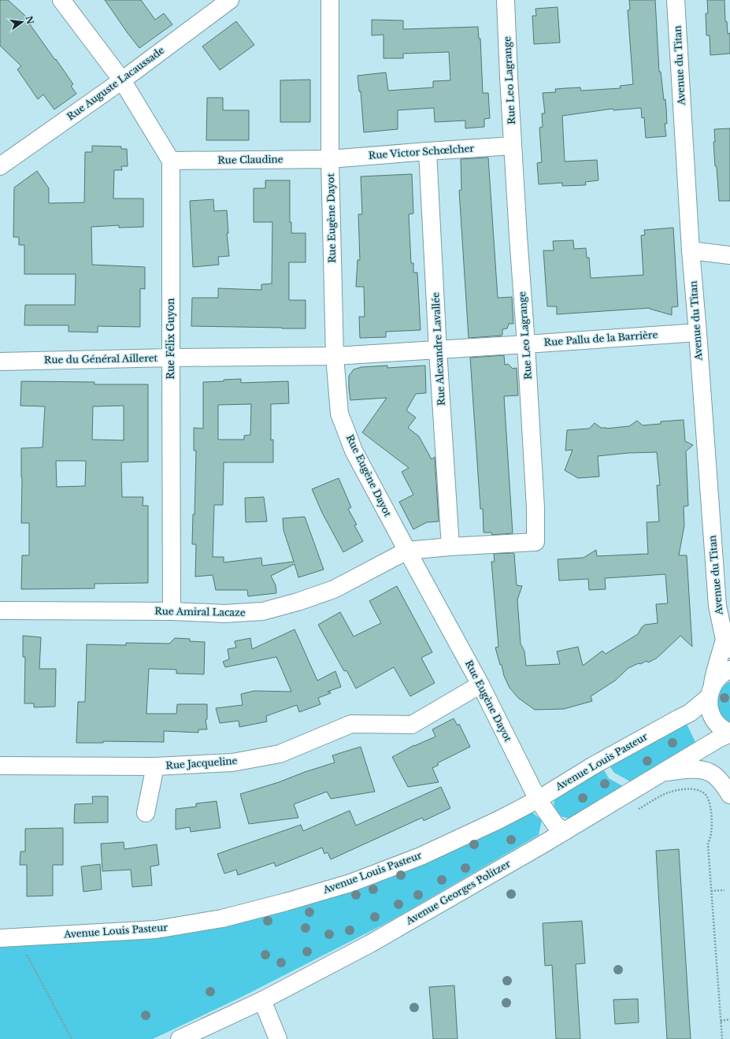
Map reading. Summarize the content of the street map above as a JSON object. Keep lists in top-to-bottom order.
{
  "streets": {
    "street": [
      "Avenue du Titan",
      "Rue Leo Lagrange",
      "Rue Auguste Lacaussade",
      "Rue Victor Schœlcher",
      "Rue Claudine",
      "Rue Eugène Dayot",
      "Rue Félix Guyon",
      "Rue Pallu de la Barrière",
      "Rue Alexandre Lavallée",
      "Rue du Général Ailleret",
      "Rue Amiral Lacaze",
      "Avenue Louis Pasteur",
      "Rue Jacqueline",
      "Avenue Georges Politzer"
    ]
  },
  "crossings": [
    ["Avenue du Titan", "Rue Pallu de la Barrière"],
    ["Avenue du Titan", "Avenue Louis Pasteur"],
    ["Avenue du Titan", "Avenue Georges Politzer"],
    ["Rue Leo Lagrange", "Rue Victor Schœlcher"],
    ["Rue Leo Lagrange", "Rue Eugène Dayot"],
    ["Rue Leo Lagrange", "Rue Pallu de la Barrière"],
    ["Rue Leo Lagrange", "Rue Alexandre Lavallée"],
    ["Rue Leo Lagrange", "Rue Amiral Lacaze"],
    ["Rue Victor Schœlcher", "Rue Claudine"],
    ["Rue Victor Schœlcher", "Rue Eugène Dayot"],
    ["Rue Victor Schœlcher", "Rue Alexandre Lavallée"],
    ["Rue Claudine", "Rue Eugène Dayot"],
    ["Rue Claudine", "Rue Félix Guyon"],
    ["Rue Eugène Dayot", "Rue Pallu de la Barrière"],
    ["Rue Eugène Dayot", "Rue du Général Ailleret"],
    ["Rue Eugène Dayot", "Rue Amiral Lacaze"],
    ["Rue Eugène Dayot", "Avenue Louis Pasteur"],
    ["Rue Eugène Dayot", "Rue Jacqueline"],
    ["Rue Eugène Dayot", "Avenue Georges Politzer"],
    ["Rue Félix Guyon", "Rue du Général Ailleret"],
    ["Rue Félix Guyon", "Rue Amiral Lacaze"],
    ["Rue Pallu de la Barrière", "Rue Alexandre Lavallée"],
    ["Rue Pallu de la Barrière", "Rue du Général Ailleret"]
  ],
  "north": "right"
}
